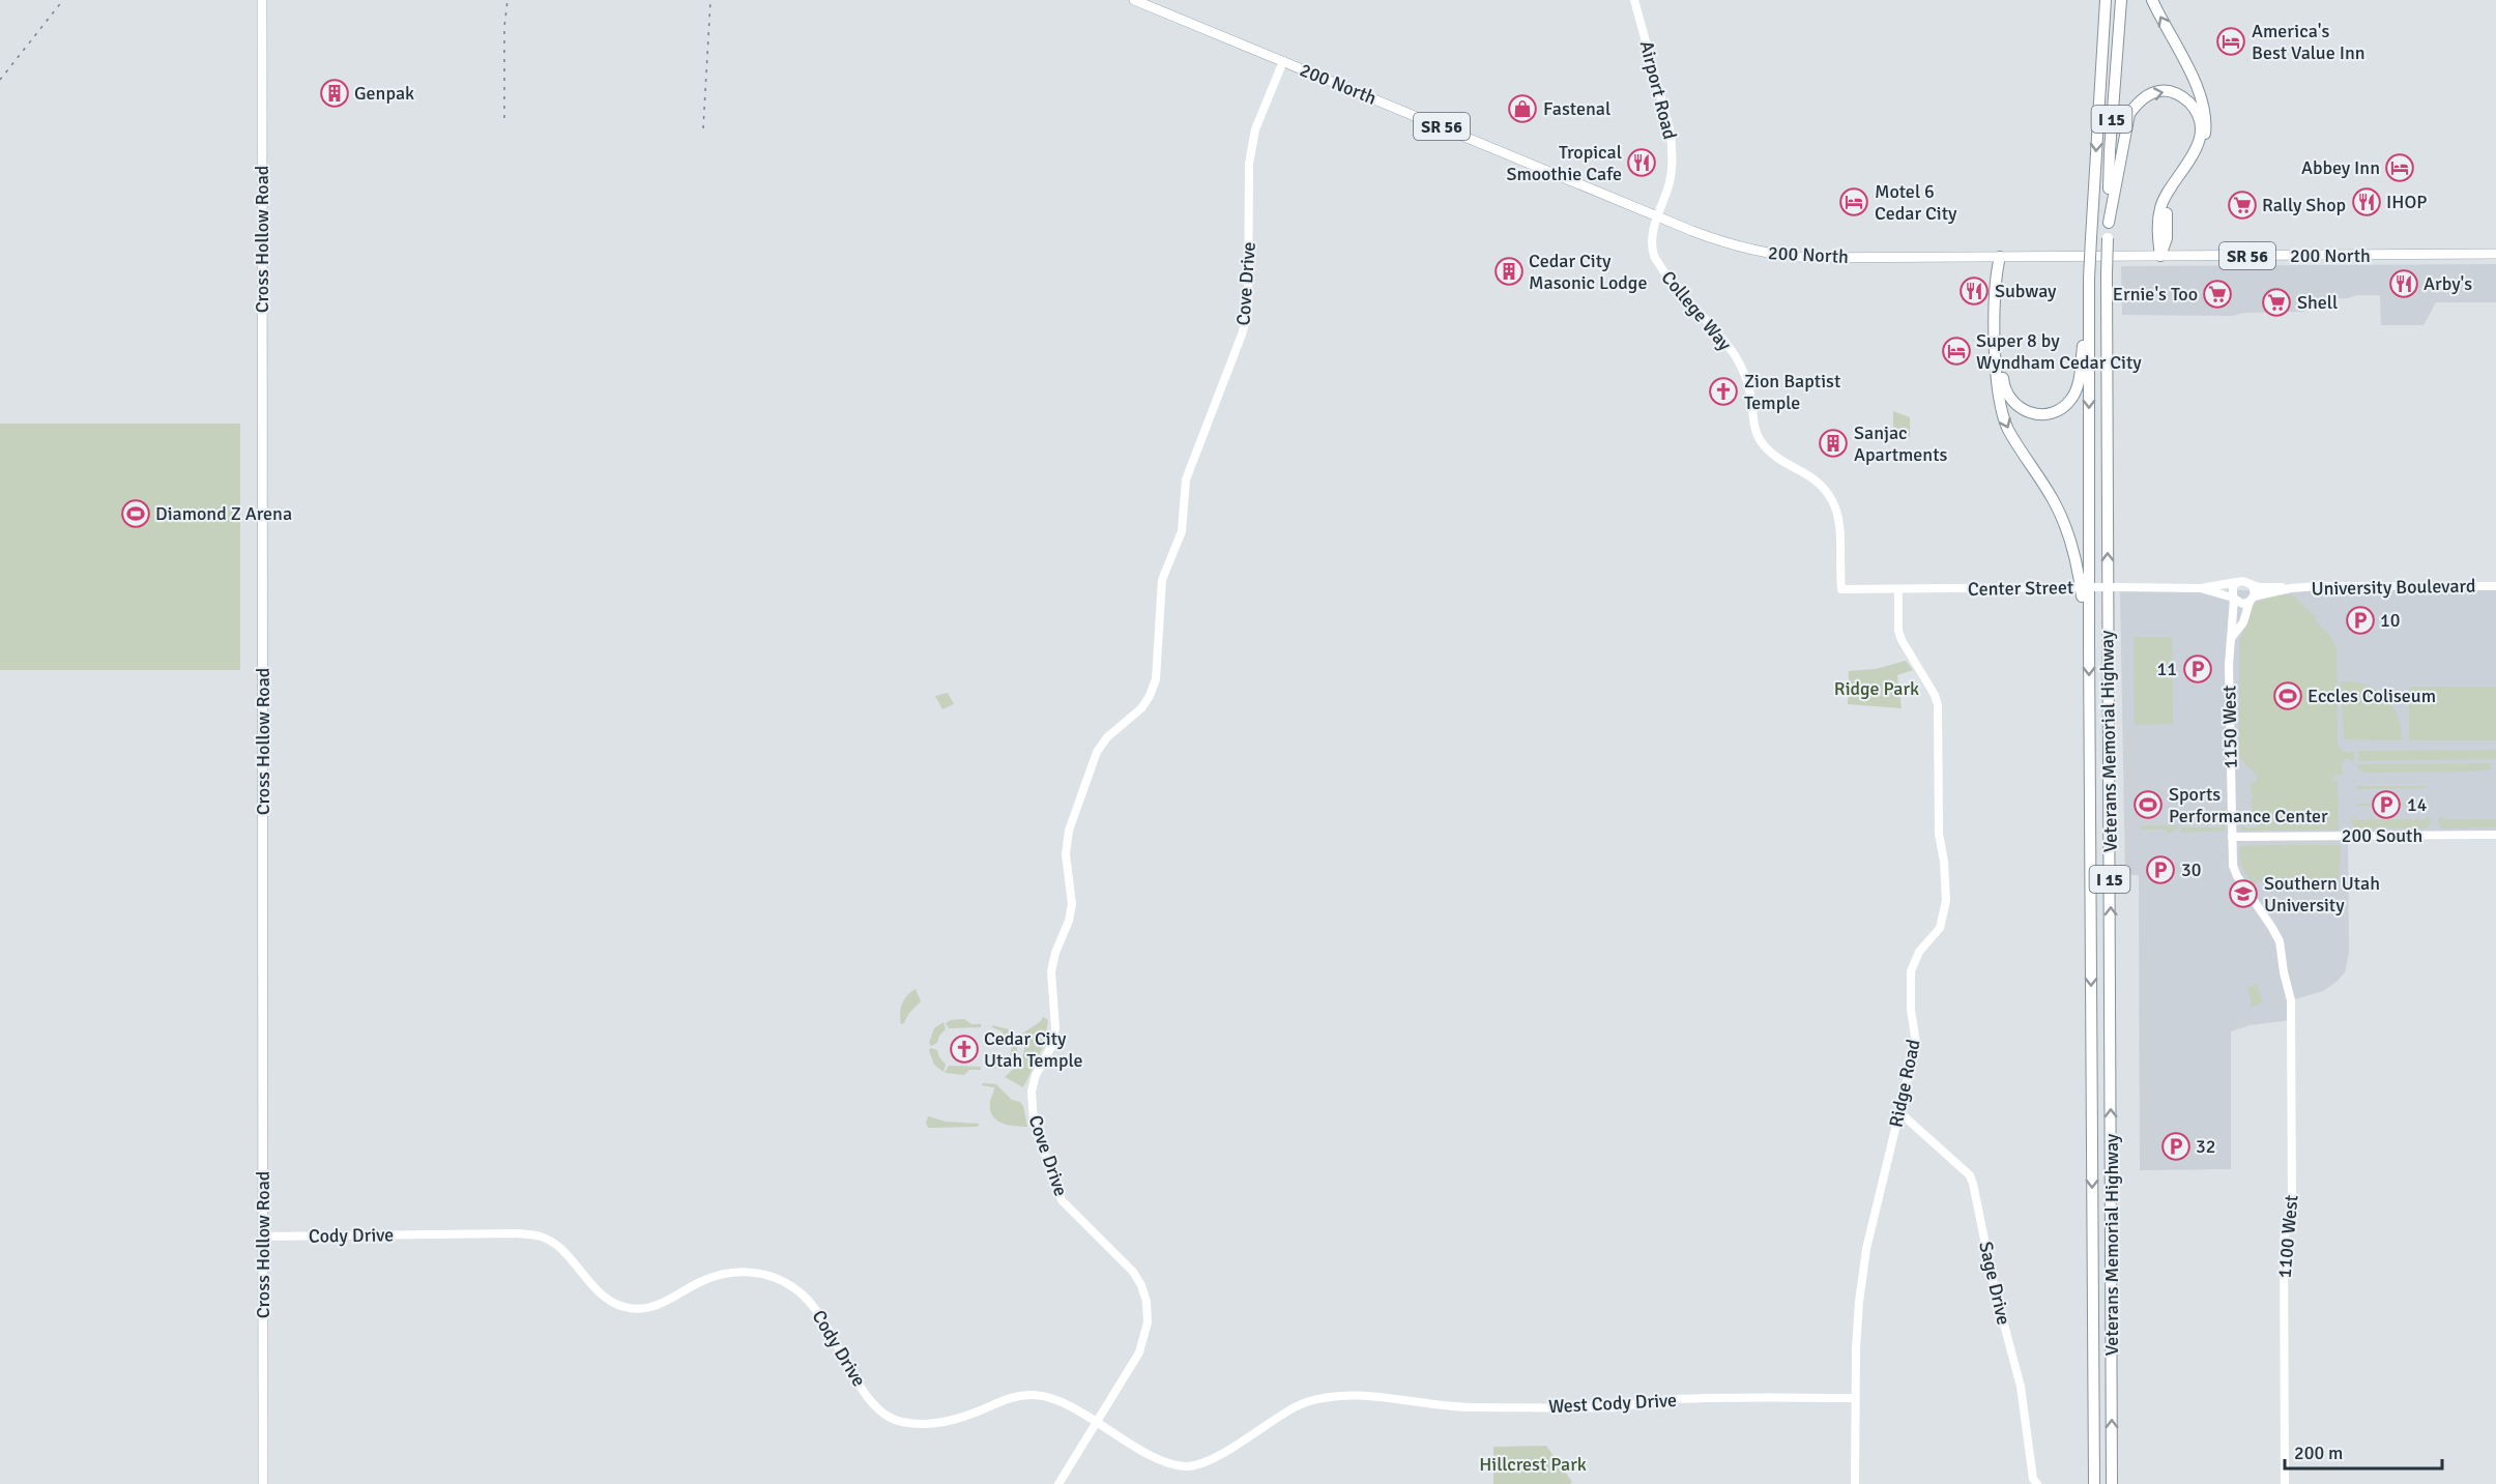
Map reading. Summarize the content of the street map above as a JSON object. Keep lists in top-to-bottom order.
{
  "streets": {
    "highway": ["I 15", "Veterans Memorial Highway"],
    "main road": ["200 North", "SR 56", "Cross Hollow Road"],
    "street": [
      "Airport Road",
      "Cove Drive",
      "College Way",
      "University Boulevard",
      "Center Street",
      "1150 West",
      "200 South",
      "Ridge Road",
      "Cody Drive",
      "1100 West",
      "Sage Drive",
      "West Cody Drive"
    ]
  },
  "crossings": [
    ["200 North", "Airport Road"],
    ["200 North", "Cove Drive"],
    ["200 North", "College Way"],
    ["Airport Road", "College Way"],
    ["Cross Hollow Road", "Cody Drive"],
    ["Cove Drive", "Cody Drive"],
    ["College Way", "Center Street"],
    ["University Boulevard", "Center Street"],
    ["University Boulevard", "1150 West"],
    ["Center Street", "1150 West"],
    ["Center Street", "Ridge Road"],
    ["1150 West", "200 South"],
    ["1150 West", "1100 West"],
    ["Ridge Road", "Sage Drive"],
    ["Ridge Road", "West Cody Drive"],
    ["Cody Drive", "West Cody Drive"]
  ],
  "parks": ["Ridge Park", "Hillcrest Park"],
  "places": {
    "hotel": [
      "America's Best Value Inn",
      "Abbey Inn",
      "Motel 6 Cedar City",
      "Super 8 by Wyndham Cedar City"
    ],
    "building": ["Genpak", "Cedar City Masonic Lodge", "Sanjac Apartments"],
    "shop": ["Fastenal"],
    "restaurant": [
      "Tropical Smoothie Cafe",
      "IHOP",
      "Arby's",
      "Subway"
    ],
    "supermarket": ["Rally Shop", "Ernie's Too", "Shell"],
    "church": ["Zion Baptist Temple", "Cedar City Utah Temple"],
    "sports": ["Diamond Z Arena", "Eccles Coliseum", "Sports Performance Center"],
    "parking": [
      "10",
      "11",
      "14",
      "30",
      "32"
    ],
    "school or university": ["Southern Utah University"]
  },
  "scale_bar": "200 m"
}
